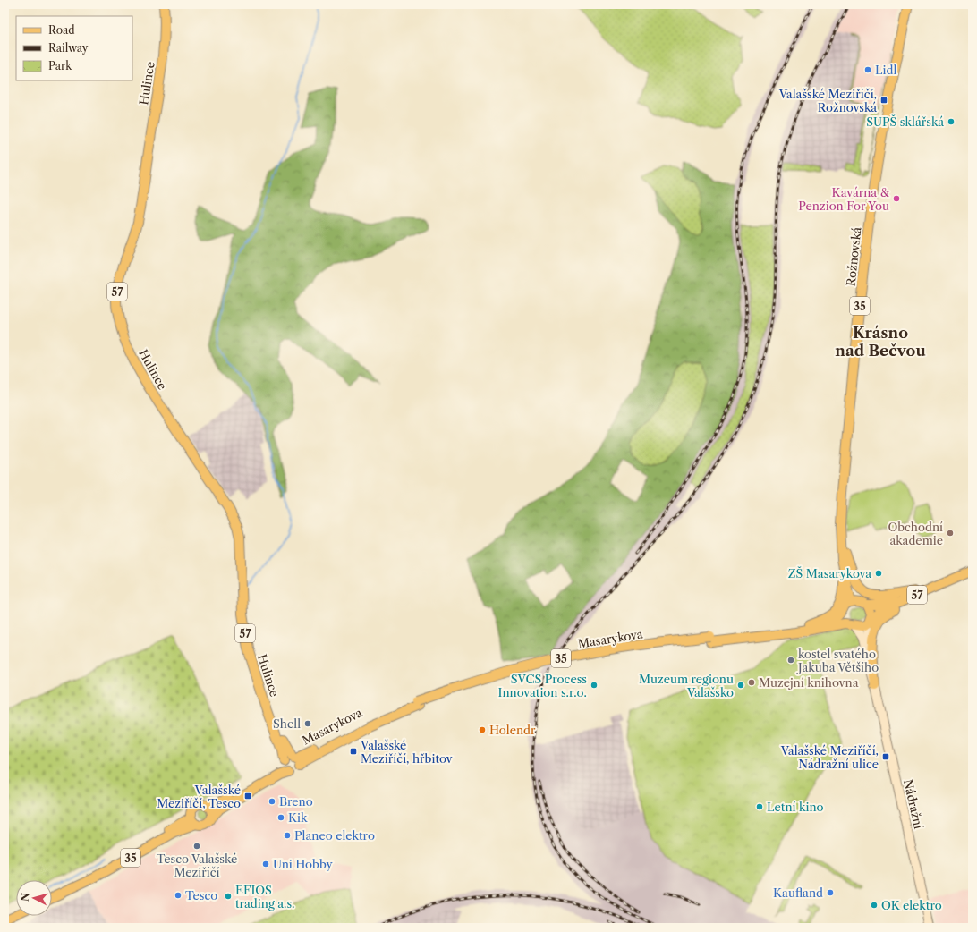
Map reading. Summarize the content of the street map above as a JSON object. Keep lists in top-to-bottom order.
{
  "streets": {
    "main road": [
      "Hulince",
      "Rožnovská",
      "57",
      "35",
      "Masarykova",
      "Nádražní"
    ]
  },
  "crossings": [
    ["Hulince", "35"],
    ["Hulince", "Masarykova"],
    ["Rožnovská", "57"],
    ["Rožnovská", "35"],
    ["Rožnovská", "Masarykova"],
    ["Rožnovská", "Nádražní"],
    ["57", "35"],
    ["57", "Masarykova"],
    ["57", "Nádražní"],
    ["35", "Masarykova"],
    ["35", "Nádražní"],
    ["Masarykova", "Nádražní"]
  ],
  "districts": ["Krásno nad Bečvou"],
  "places": {
    "other": [
      "Lidl",
      "SUPŠ sklářská",
      "Kavárna & Penzion For You",
      "Obchodní akademie",
      "ZŠ Masarykova",
      "kostel svatého Jakuba Většího",
      "Muzejní knihovna",
      "SVCS Process Innovation s.r.o.",
      "Muzeum regionu Valašsko",
      "Shell",
      "Holendr",
      "Breno",
      "Letní kino",
      "Kik",
      "Planeo elektro",
      "Tesco Valašské Meziříčí",
      "Uni Hobby",
      "Kaufland",
      "Tesco",
      "EFIOS trading a.s.",
      "OK elektro"
    ],
    "transit": [
      "Valašské Meziříčí, Rožnovská",
      "Valašské Meziříčí, hřbitov",
      "Valašské Meziříčí, Nádražní ulice",
      "Valašské Meziříčí, Tesco"
    ]
  },
  "legend": ["Road", "Railway", "Park"],
  "north": "left"
}
